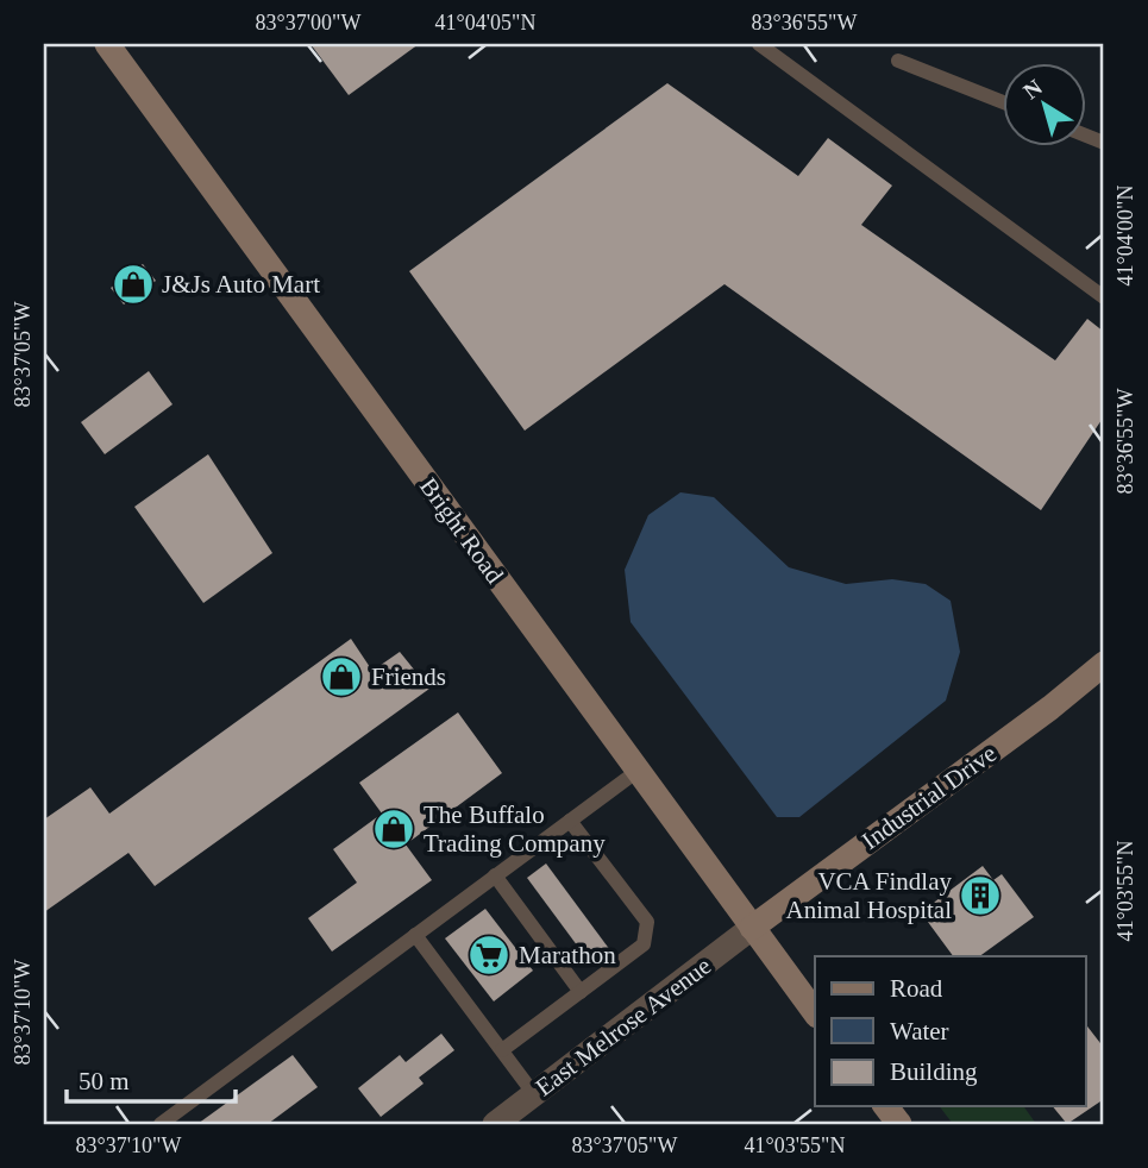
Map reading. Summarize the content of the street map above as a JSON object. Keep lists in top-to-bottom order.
{
  "streets": {
    "main road": ["Bright Road", "Industrial Drive"],
    "street": ["East Melrose Avenue"]
  },
  "crossings": [
    ["Bright Road", "Industrial Drive"],
    ["Bright Road", "East Melrose Avenue"],
    ["Industrial Drive", "East Melrose Avenue"]
  ],
  "places": {
    "shop": ["J&Js Auto Mart", "Friends", "The Buffalo Trading Company"],
    "building": ["VCA Findlay Animal Hospital"],
    "supermarket": ["Marathon"]
  },
  "legend": ["Road", "Water", "Building"],
  "scale_bar": "50 m",
  "north": "top left",
  "coordinates": [
    "83°37'00\"W",
    "41°04'05\"N",
    "83°36'55\"W",
    "41°04'00\"N",
    "83°37'05\"W",
    "41°03'55\"N",
    "83°37'10\"W"
  ]
}
